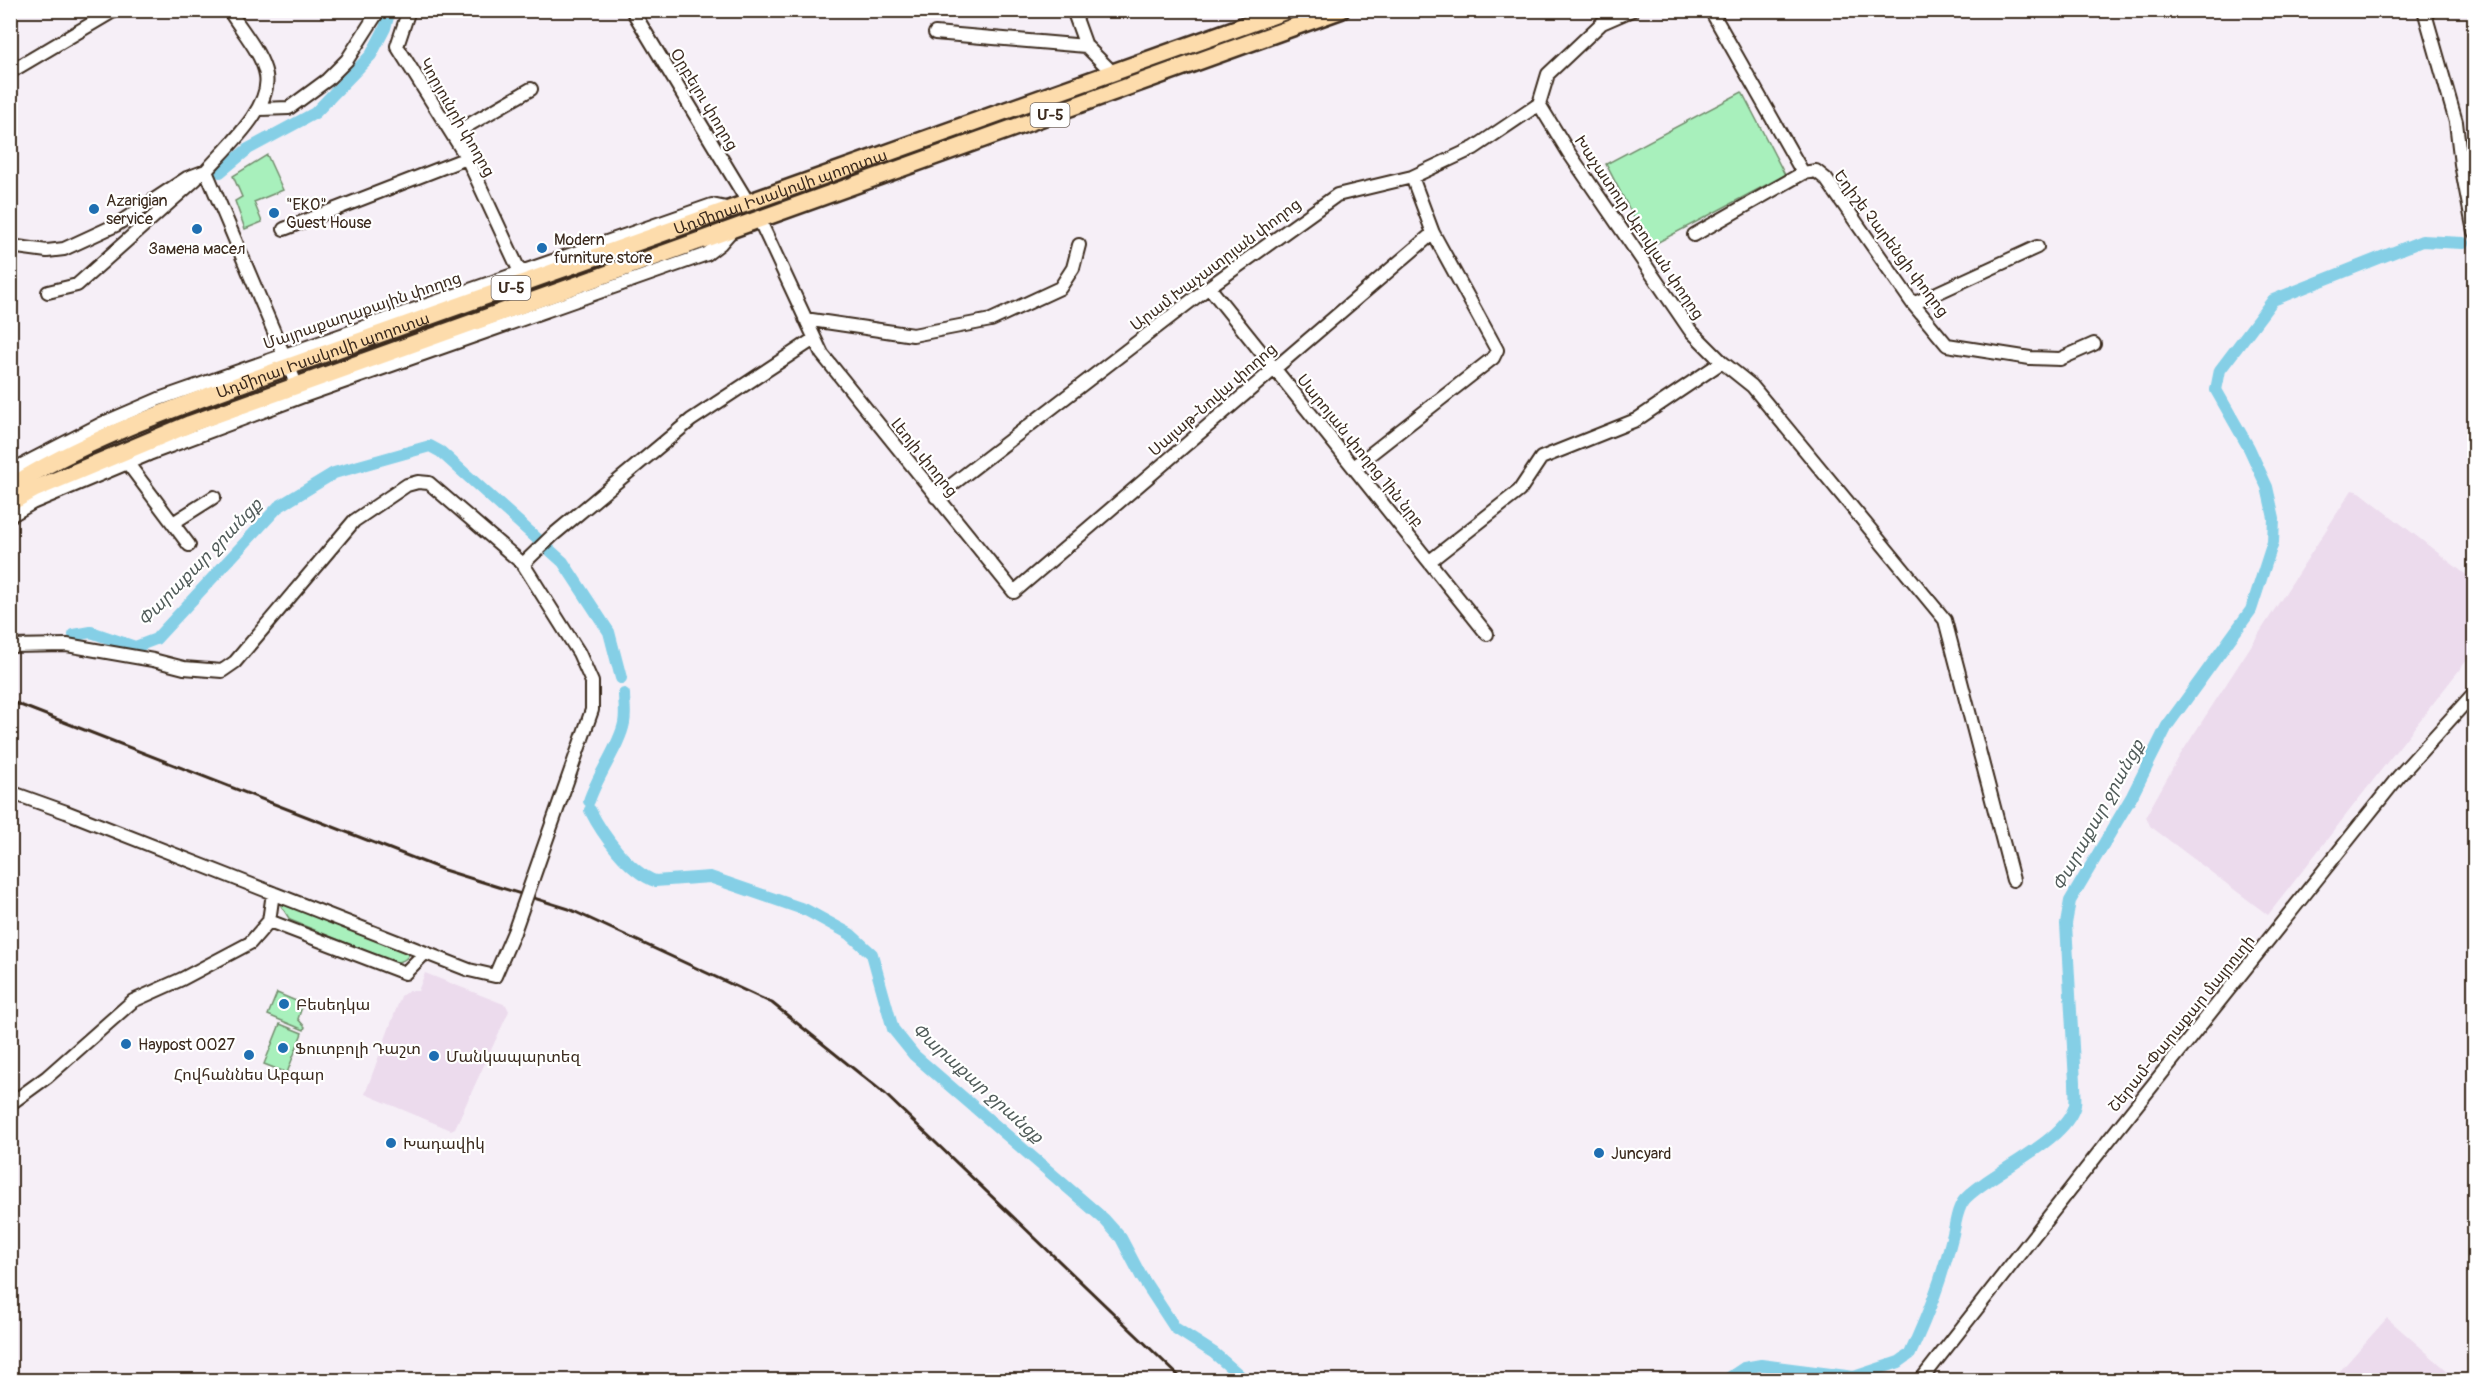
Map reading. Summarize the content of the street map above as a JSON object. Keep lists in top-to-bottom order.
{
  "streets": {
    "highway": ["Մ-5", "Ադմիրալ Իսակովի պողոտա"],
    "street": [
      "Օրբելու փողոց",
      "Կորյունրի փողոց",
      "Խաչատուր Աբովյան փողոց",
      "Եղիշե Չարենցի փողոց",
      "Արամ Խաչատրյան փողոց",
      "Մայրաքաղաքային փողոց",
      "Սայաթ-Նովա փողոց",
      "Սարոյան փողոց 1ին նրբ",
      "Լեոյի փողոց",
      "Շերամ-Փարաքար մայրուղի"
    ]
  },
  "crossings": [
    ["Օրբելու փողոց", "Ադմիրալ Իսակովի պողոտա"],
    ["Կորյունրի փողոց", "Մայրաքաղաքային փողոց"],
    ["Ադմիրալ Իսակովի պողոտա", "Մայրաքաղաքային փողոց"],
    ["Ադմիրալ Իսակովի պողոտա", "Լեոյի փողոց"],
    ["Խաչատուր Աբովյան փողոց", "Արամ Խաչատրյան փողոց"],
    ["Արամ Խաչատրյան փողոց", "Սարոյան փողոց 1ին նրբ"],
    ["Արամ Խաչատրյան փողոց", "Լեոյի փողոց"],
    ["Սայաթ-Նովա փողոց", "Սարոյան փողոց 1ին նրբ"],
    ["Սայաթ-Նովա փողոց", "Լեոյի փողոց"]
  ],
  "water": ["Փարաքար ջրանցք"],
  "places": [
    "Azarigian service",
    "\"ЕКО\" Guest House",
    "Замена масел",
    "Modern furniture store",
    "Բեսեդկա",
    "Haypost 0027",
    "Ֆուտբոլի Դաշտ",
    "Հովհաննես Աբգար",
    "Մանկապարտեզ",
    "Խադավիկ",
    "Juncyard"
  ]
}
